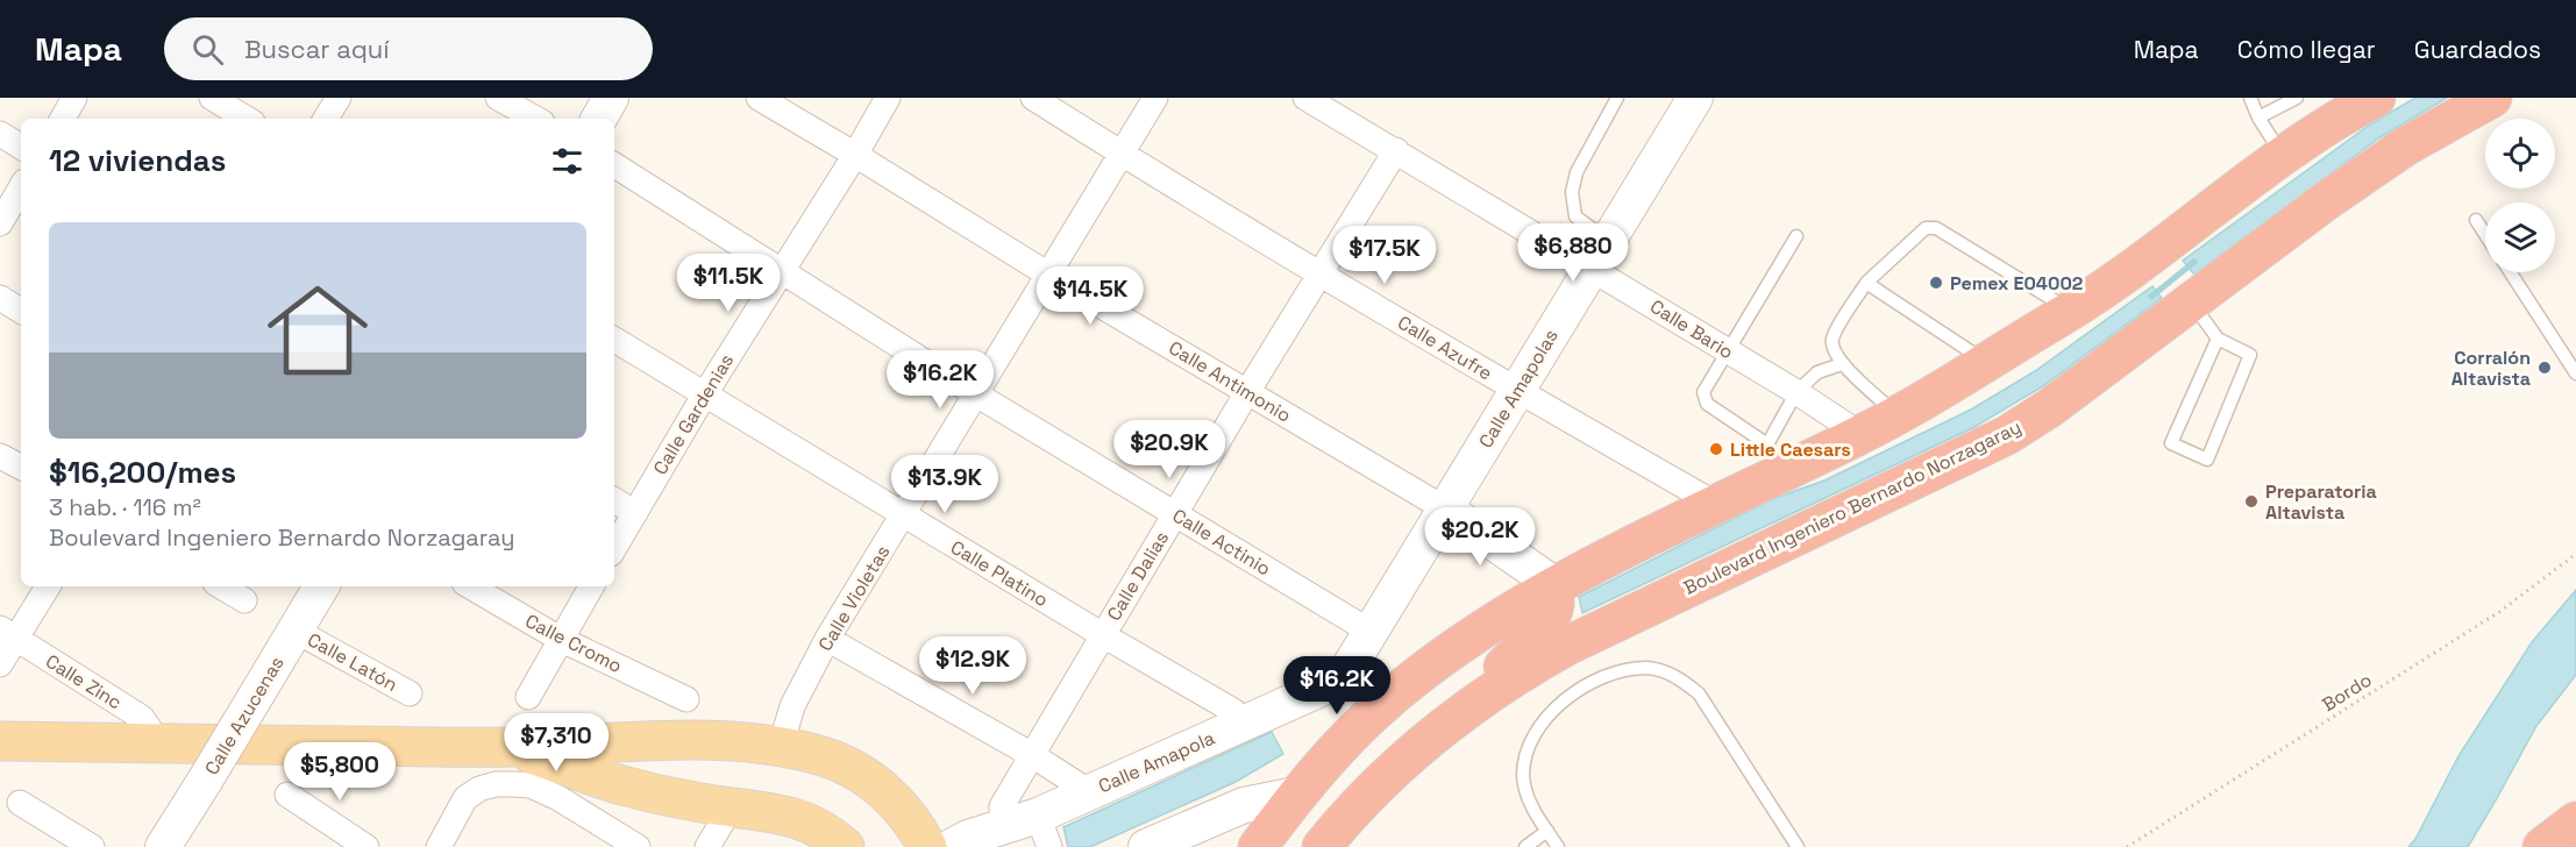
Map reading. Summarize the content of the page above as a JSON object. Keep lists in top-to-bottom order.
{
  "streets": {
    "highway": ["Boulevard Ingeniero Bernardo Norzagaray"],
    "street": [
      "Calle Bario",
      "Calle Azufre",
      "Calle Antimonio",
      "Calle Amapolas",
      "Calle Gardenias",
      "Calle Actinio",
      "Calle Platino",
      "Calle Dalias",
      "Calle Violetas",
      "Calle Cromo",
      "Calle Latón",
      "Calle Zinc",
      "Calle Azucenas",
      "Calle Amapola"
    ],
    "path": ["Bordo"]
  },
  "crossings": [
    ["Calle Bario", "Calle Amapolas"],
    ["Calle Bario", "Boulevard Ingeniero Bernardo Norzagaray"],
    ["Calle Bario", "Calle Dalias"],
    ["Calle Azufre", "Calle Amapolas"],
    ["Calle Azufre", "Boulevard Ingeniero Bernardo Norzagaray"],
    ["Calle Azufre", "Calle Dalias"],
    ["Calle Azufre", "Calle Violetas"],
    ["Calle Antimonio", "Calle Amapolas"],
    ["Calle Antimonio", "Calle Gardenias"],
    ["Calle Antimonio", "Boulevard Ingeniero Bernardo Norzagaray"],
    ["Calle Antimonio", "Calle Dalias"],
    ["Calle Antimonio", "Calle Violetas"],
    ["Calle Amapolas", "Calle Actinio"],
    ["Calle Amapolas", "Calle Amapola"],
    ["Calle Gardenias", "Calle Actinio"],
    ["Calle Gardenias", "Calle Platino"],
    ["Calle Actinio", "Calle Dalias"],
    ["Calle Actinio", "Calle Violetas"],
    ["Calle Platino", "Calle Dalias"],
    ["Calle Platino", "Calle Violetas"],
    ["Calle Platino", "Calle Amapola"],
    ["Calle Dalias", "Calle Amapola"],
    ["Calle Latón", "Calle Azucenas"]
  ],
  "places": [
    "Pemex E04002",
    "Corralón Altavista",
    "Little Caesars",
    "Preparatoria Altavista"
  ],
  "page": {
    "header": "Mapa",
    "search": "Buscar aquí",
    "nav": ["Mapa", "Cómo llegar", "Guardados"],
    "heading": "12 viviendas",
    "list": [
      {
        "name": "$16,200/mes",
        "note": "3 hab. · 116 m² · Boulevard Ingeniero Bernardo Norzagaray"
      }
    ],
    "price": [
      "$6,880",
      "$17.5K",
      "$11.5K",
      "$14.5K",
      "$16.2K",
      "$20.9K",
      "$13.9K",
      "$20.2K",
      "$12.9K",
      "$16.2K",
      "$7,310",
      "$5,800"
    ]
  }
}
